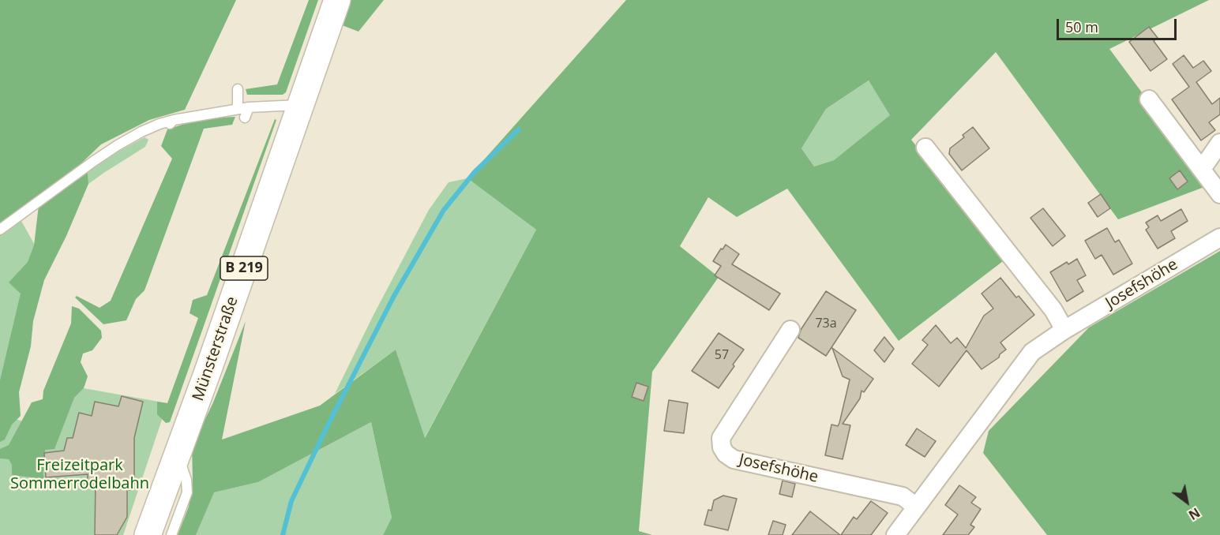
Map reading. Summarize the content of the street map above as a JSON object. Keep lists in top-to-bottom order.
{
  "streets": {
    "main road": ["B 219", "Münsterstraße"],
    "street": ["Josefshöhe"]
  },
  "parks": ["Freizeitpark Sommerrodelbahn"],
  "house_numbers": ["73a", "57"],
  "scale_bar": "50 m",
  "north": "bottom right"
}
